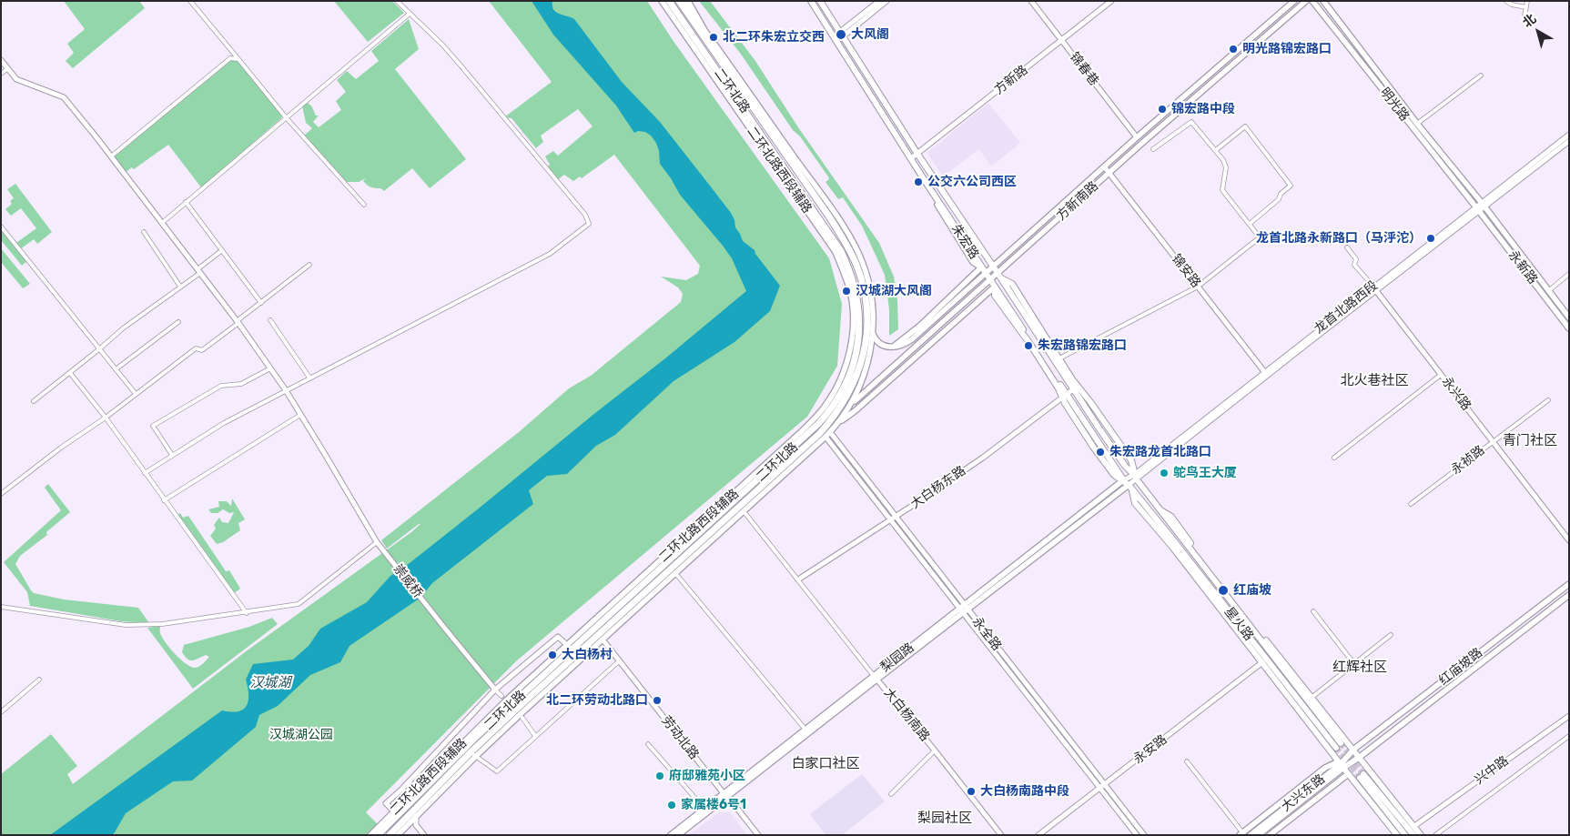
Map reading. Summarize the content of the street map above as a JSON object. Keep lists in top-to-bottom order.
{
  "streets": {
    "highway": ["二环北路"],
    "main road": [
      "明光路",
      "二环北路西段辅路",
      "方新南路",
      "朱宏路",
      "永新路",
      "星火路",
      "梨园路",
      "红庙坡路",
      "大兴东路"
    ],
    "street": [
      "锦春巷",
      "方新路",
      "锦安路",
      "龙首北路西段",
      "永兴路",
      "永祯路",
      "大白杨东路",
      "崇威桥",
      "永全路",
      "大白杨南路",
      "劳动北路",
      "永安路",
      "兴中路"
    ]
  },
  "crossings": [
    ["锦春巷", "方新路"],
    ["锦春巷", "方新南路"],
    ["方新路", "朱宏路"],
    ["二环北路", "二环北路西段辅路"],
    ["明光路", "永新路"],
    ["明光路", "龙首北路西段"],
    ["二环北路西段辅路", "方新南路"],
    ["二环北路西段辅路", "永全路"],
    ["二环北路西段辅路", "大白杨南路"],
    ["二环北路西段辅路", "劳动北路"],
    ["方新南路", "朱宏路"],
    ["方新南路", "锦安路"],
    ["朱宏路", "龙首北路西段"],
    ["朱宏路", "大白杨东路"],
    ["朱宏路", "星火路"],
    ["朱宏路", "梨园路"],
    ["永新路", "龙首北路西段"],
    ["锦安路", "龙首北路西段"],
    ["龙首北路西段", "永兴路"],
    ["龙首北路西段", "星火路"],
    ["龙首北路西段", "梨园路"],
    ["永兴路", "永祯路"],
    ["大白杨东路", "永全路"],
    ["大白杨东路", "大白杨南路"],
    ["星火路", "梨园路"],
    ["永全路", "梨园路"],
    ["永全路", "永安路"],
    ["梨园路", "大白杨南路"],
    ["梨园路", "劳动北路"],
    ["红庙坡路", "大兴东路"]
  ],
  "districts": [
    "北火巷社区",
    "青门社区",
    "红辉社区",
    "白家口社区",
    "梨园社区"
  ],
  "water": ["汉城湖"],
  "parks": ["汉城湖公园"],
  "places": [
    "大风阁",
    "北二环朱宏立交西",
    "明光路锦宏路口",
    "锦宏路中段",
    "公交六公司西区",
    "龙首北路永新路口（马泘沱）",
    "汉城湖大风阁",
    "朱宏路锦宏路口",
    "朱宏路龙首北路口",
    "鸵鸟王大厦",
    "红庙坡",
    "大白杨村",
    "北二环劳动北路口",
    "府邸雅苑小区",
    "大白杨南路中段",
    "家属楼6号1"
  ],
  "north": "top left"
}
